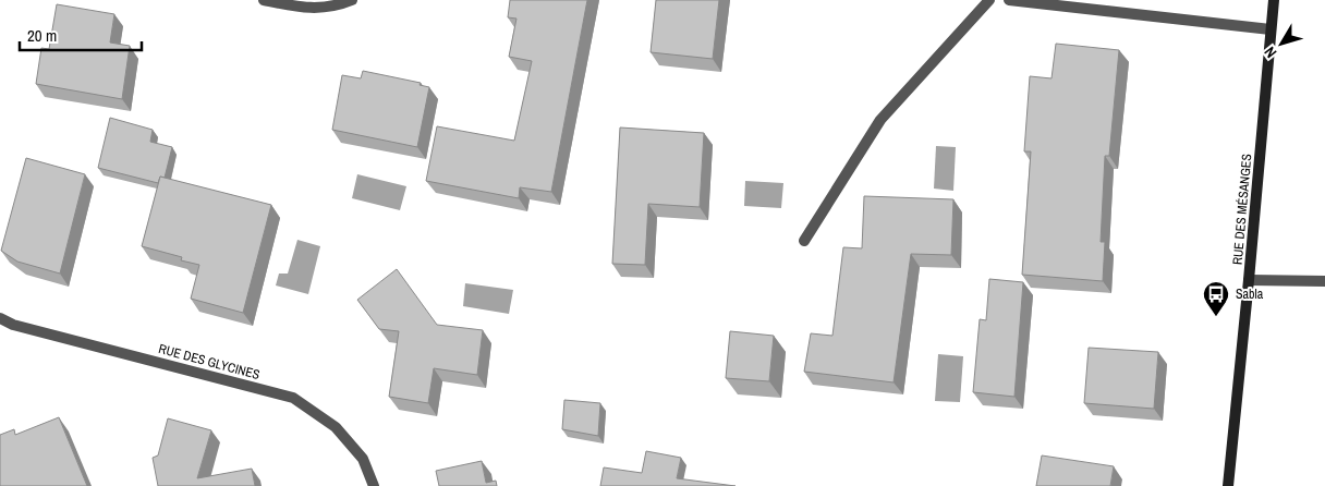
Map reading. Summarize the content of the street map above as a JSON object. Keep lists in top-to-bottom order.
{
  "streets": {
    "main road": ["RUE DES MÉSANGES"],
    "street": ["RUE DES GLYCINES"]
  },
  "places": {
    "bus stop": ["Sabla"]
  },
  "scale_bar": "20 m",
  "north": "bottom left"
}
